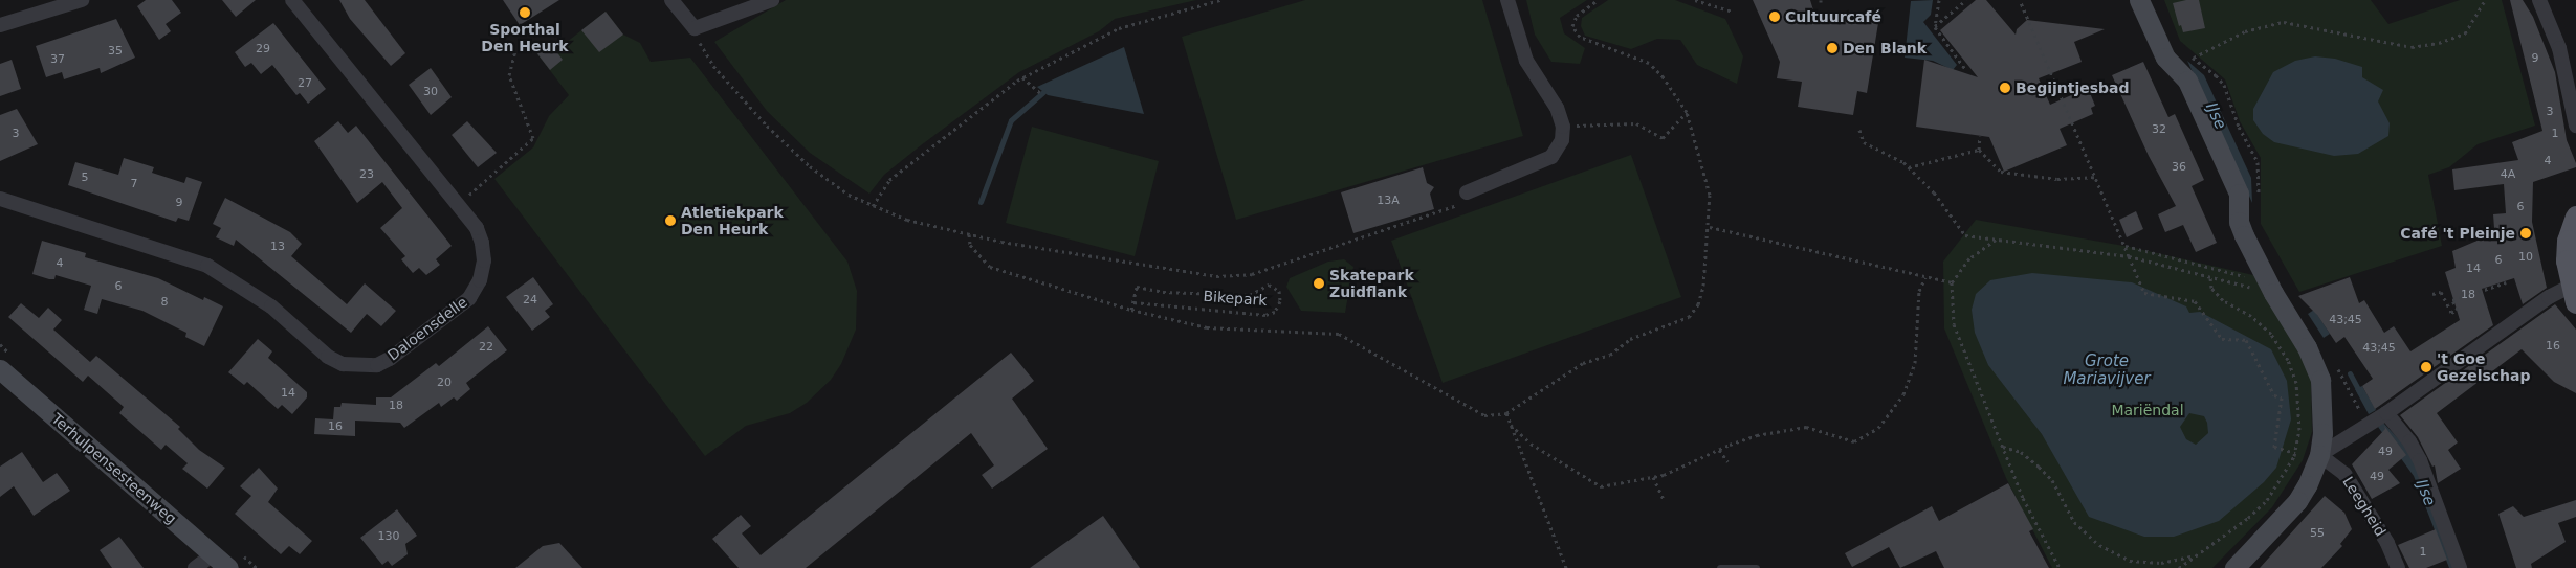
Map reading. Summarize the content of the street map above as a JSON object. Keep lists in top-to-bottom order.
{
  "streets": {
    "main road": ["Terhulpensesteenweg"],
    "street": ["Daloensdelle", "Leegheid"],
    "path": ["Bikepark"]
  },
  "water": ["IJse", "Grote Mariavijver"],
  "parks": ["Mariëndal"],
  "places": [
    "Sporthal Den Heurk",
    "Cultuurcafé",
    "Den Blank",
    "Begijntjesbad",
    "Atletiekpark Den Heurk",
    "Café 't Pleinje",
    "Skatepark Zuidflank",
    "'t Goe Gezelschap"
  ],
  "house_numbers": [
    "29",
    "35",
    "9",
    "37",
    "27",
    "30",
    "3",
    "32",
    "3",
    "1",
    "4",
    "36",
    "23",
    "4A",
    "5",
    "7",
    "13A",
    "9",
    "6",
    "13",
    "10",
    "6",
    "4",
    "14",
    "6",
    "18",
    "24",
    "8",
    "43;45",
    "16",
    "22",
    "43;45",
    "20",
    "14",
    "18",
    "16",
    "49",
    "49",
    "55",
    "130",
    "1"
  ]
}
